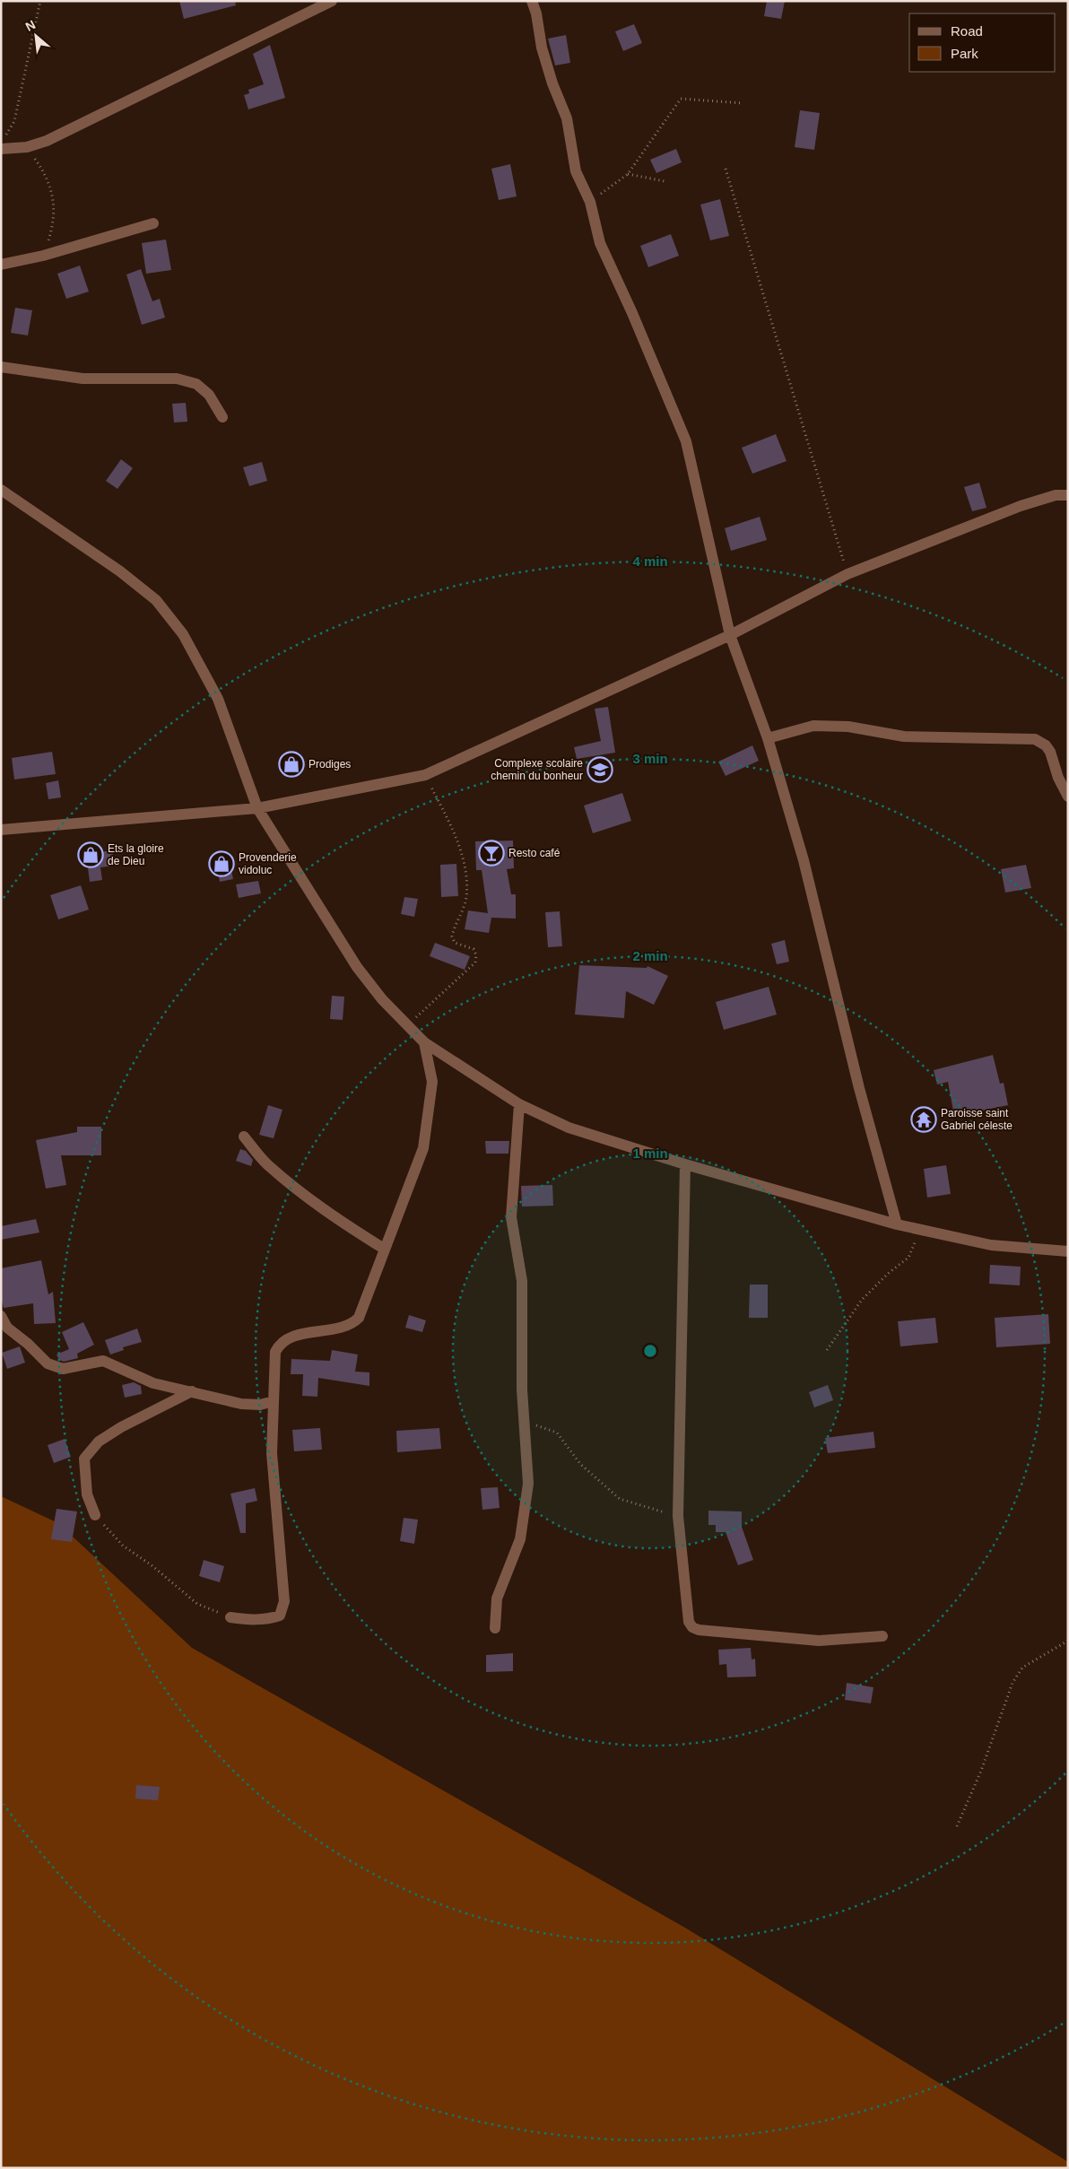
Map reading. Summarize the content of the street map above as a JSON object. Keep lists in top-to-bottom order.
{
  "places": {
    "shop": ["Prodiges", "Ets la gloire de Dieu", "Provenderie vidoluc"],
    "school or university": ["Complexe scolaire chemin du bonheur"],
    "bar": ["Resto café"],
    "temple": ["Paroisse saint Gabriel céleste"]
  },
  "legend": ["Road", "Park"],
  "north": "top left",
  "rings": [
    "4 min",
    "3 min",
    "2 min",
    "1 min"
  ]
}
